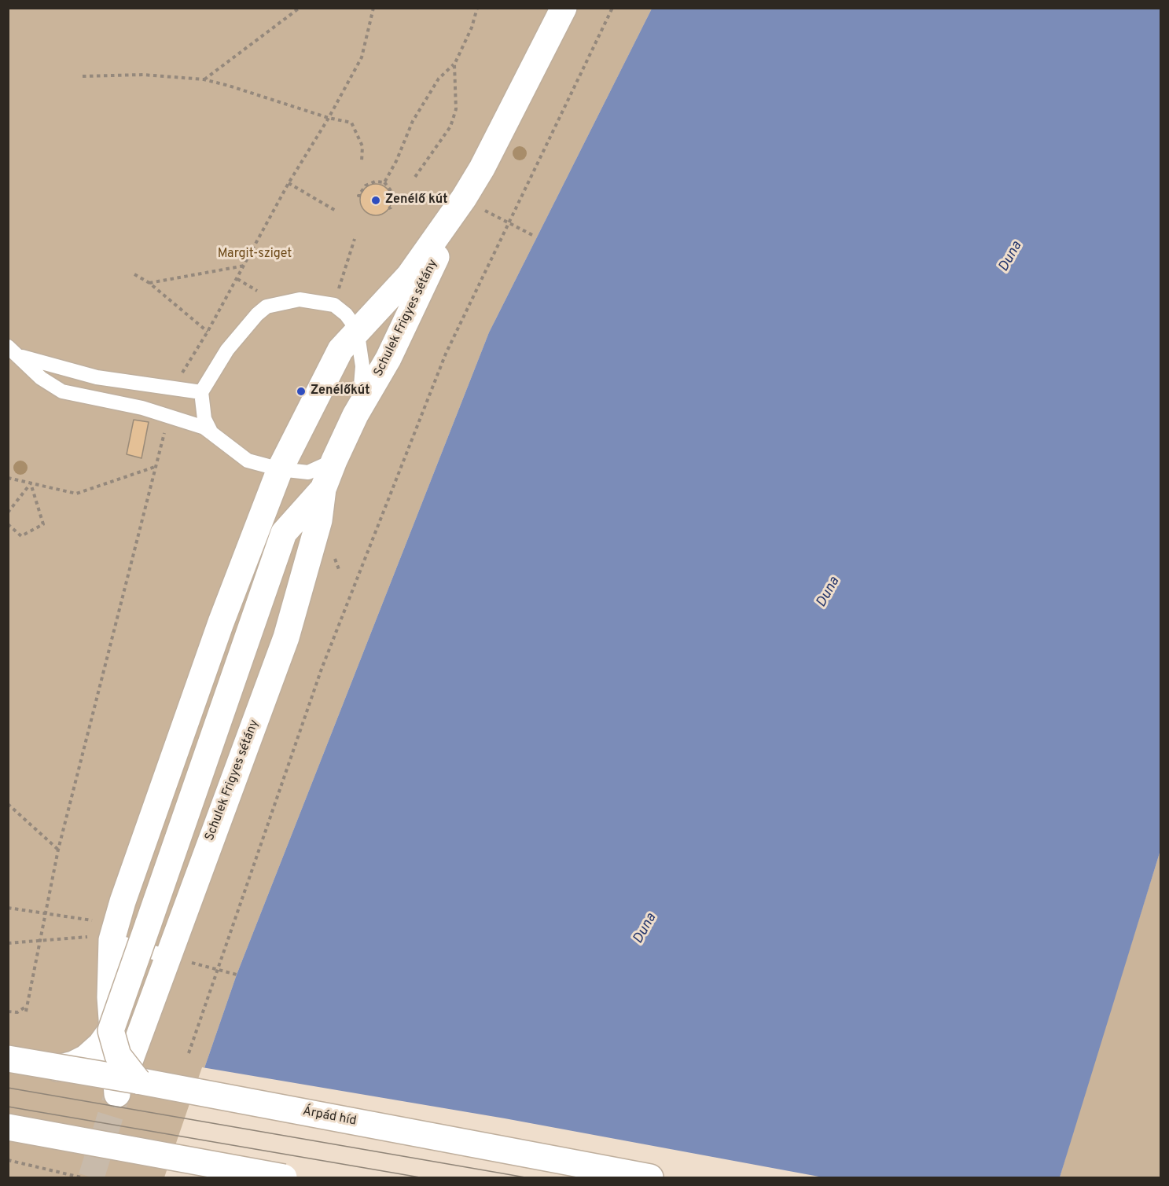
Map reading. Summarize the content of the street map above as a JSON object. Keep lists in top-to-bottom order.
{
  "streets": {
    "street": ["Schulek Frigyes sétány", "Árpád híd"]
  },
  "crossings": [
    ["Schulek Frigyes sétány", "Árpád híd"]
  ],
  "water": ["Duna"],
  "parks": ["Margit-sziget"],
  "places": ["Zenélő kút", "Zenélőkút"]
}
